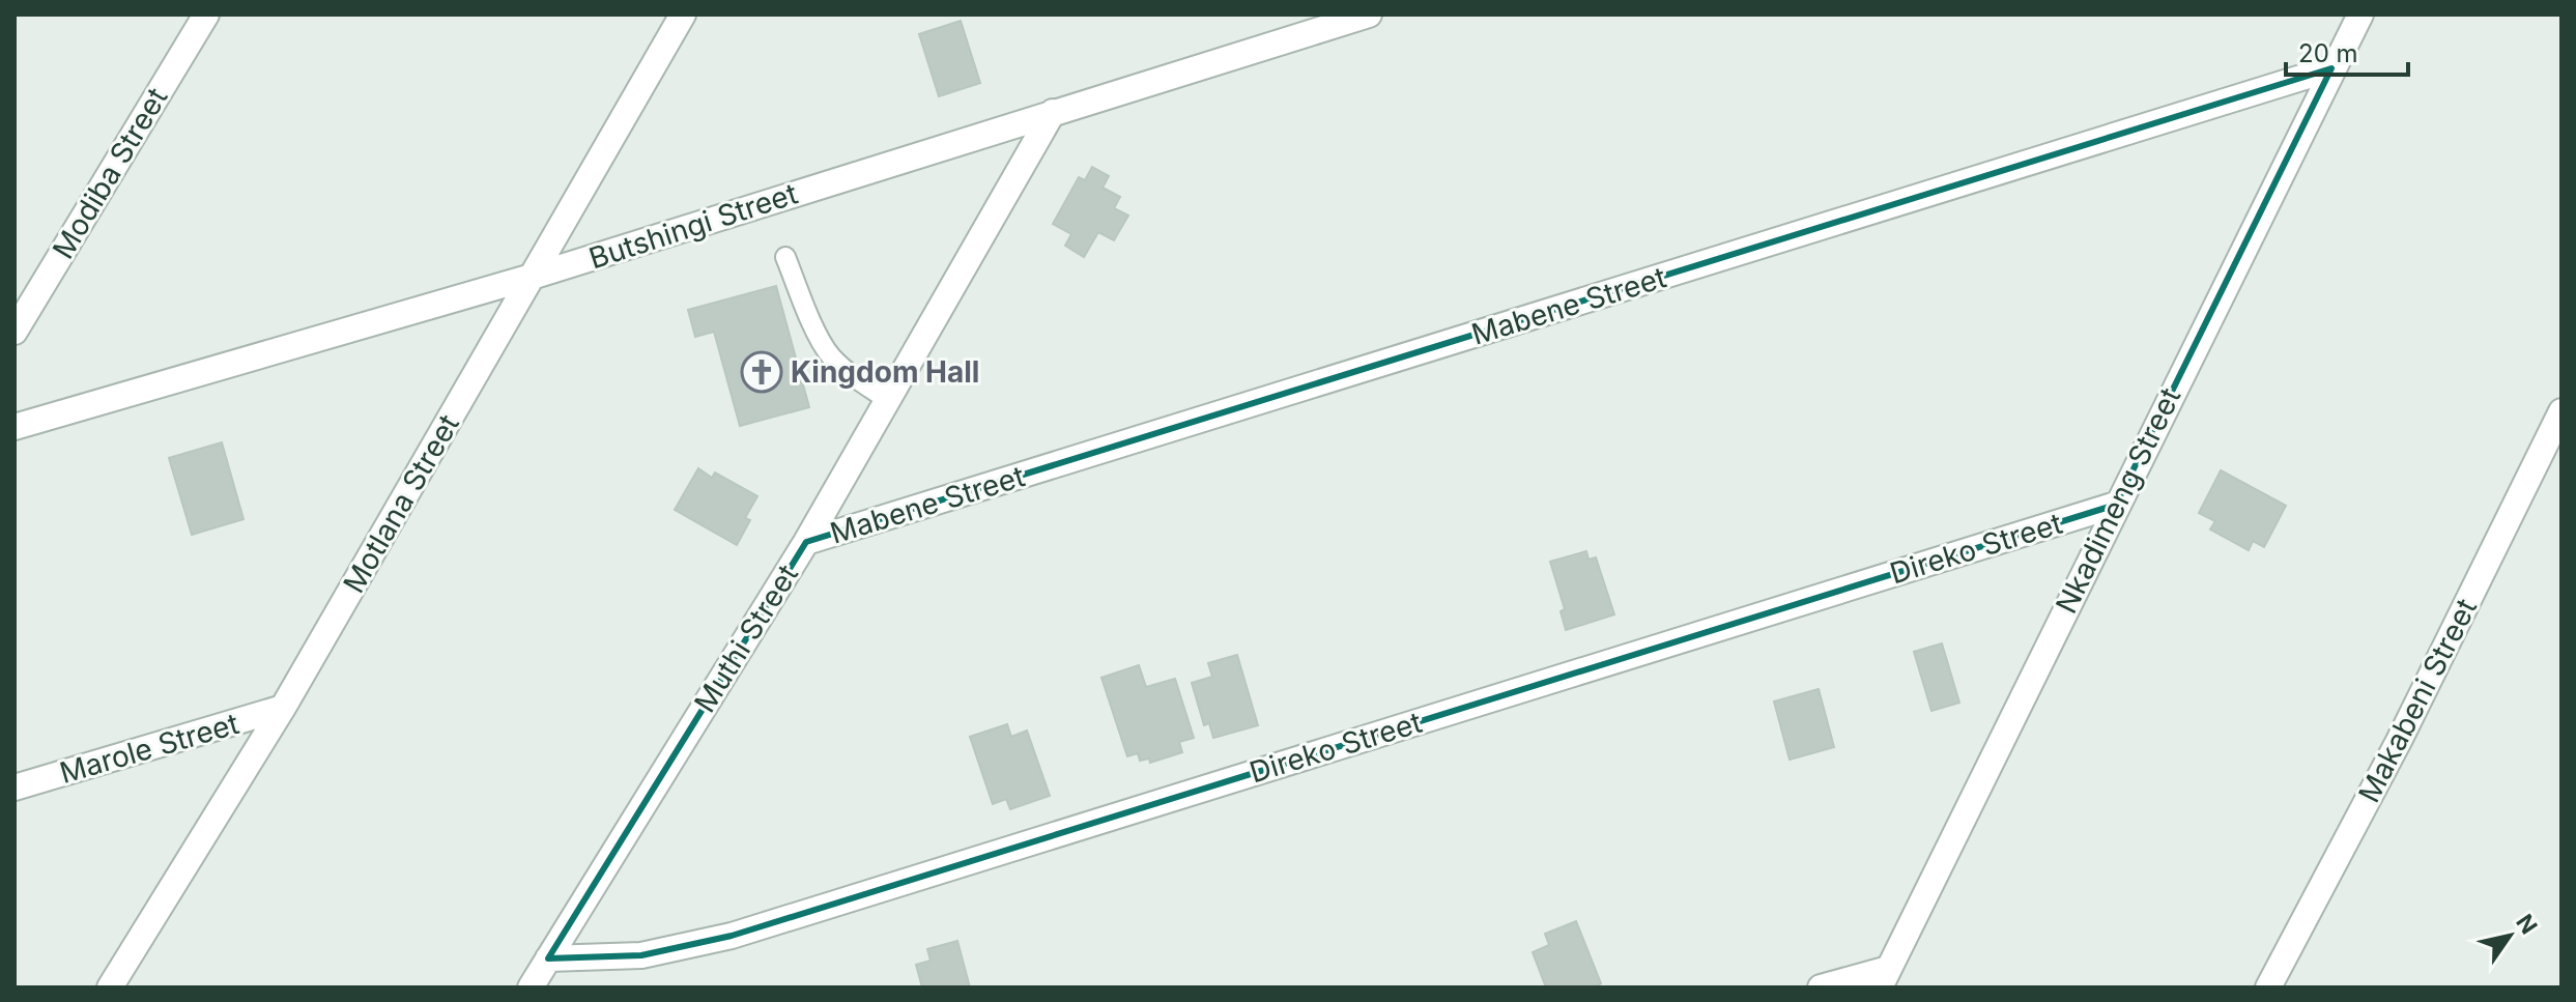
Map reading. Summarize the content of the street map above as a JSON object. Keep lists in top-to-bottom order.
{
  "streets": {
    "street": [
      "Modiba Street",
      "Butshingi Street",
      "Mabene Street",
      "Nkadimeng Street",
      "Motlana Street",
      "Direko Street",
      "Muthi Street",
      "Makabeni Street",
      "Marole Street"
    ]
  },
  "crossings": [
    ["Butshingi Street", "Motlana Street"],
    ["Butshingi Street", "Muthi Street"],
    ["Mabene Street", "Nkadimeng Street"],
    ["Mabene Street", "Muthi Street"],
    ["Nkadimeng Street", "Direko Street"],
    ["Motlana Street", "Marole Street"],
    ["Direko Street", "Muthi Street"]
  ],
  "places": {
    "church": ["Kingdom Hall"]
  },
  "scale_bar": "20 m",
  "north": "top right"
}
